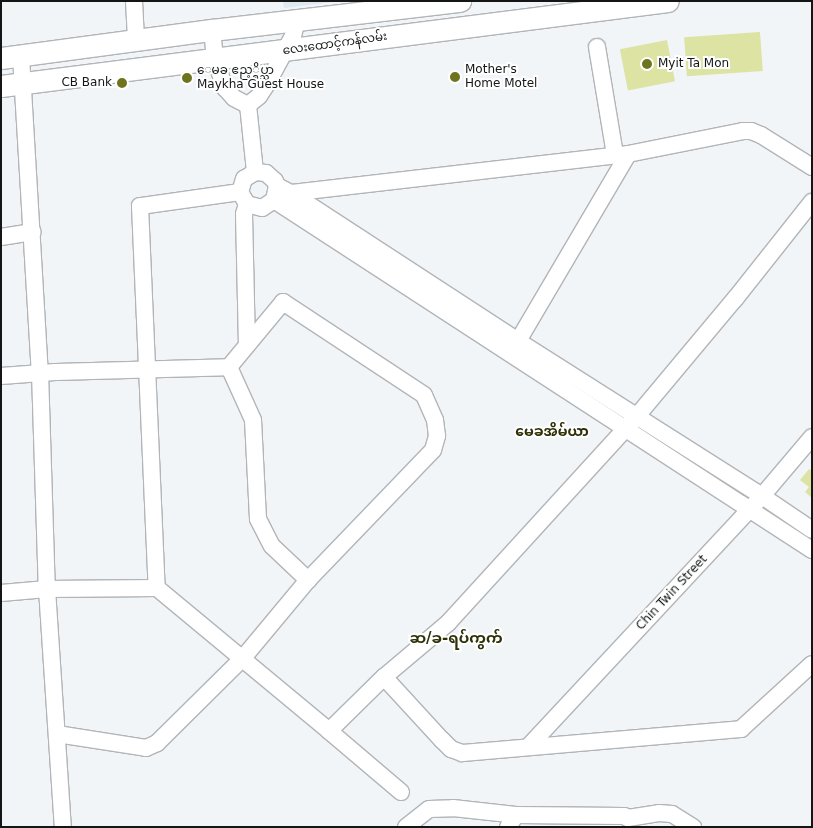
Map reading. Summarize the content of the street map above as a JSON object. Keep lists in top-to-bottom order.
{
  "streets": {
    "main road": ["လေးထောင့်ကန်လမ်း"],
    "street": ["Chin Twin Street"]
  },
  "districts": ["မေခအိမ်ယာ", "ဆ/ခ-ရပ်ကွက်"],
  "places": [
    "Myit Ta Mon",
    "Mother's Home Motel",
    "ေမခ ဧည့္ရိပ္သာ Maykha Guest House",
    "CB Bank"
  ]
}
